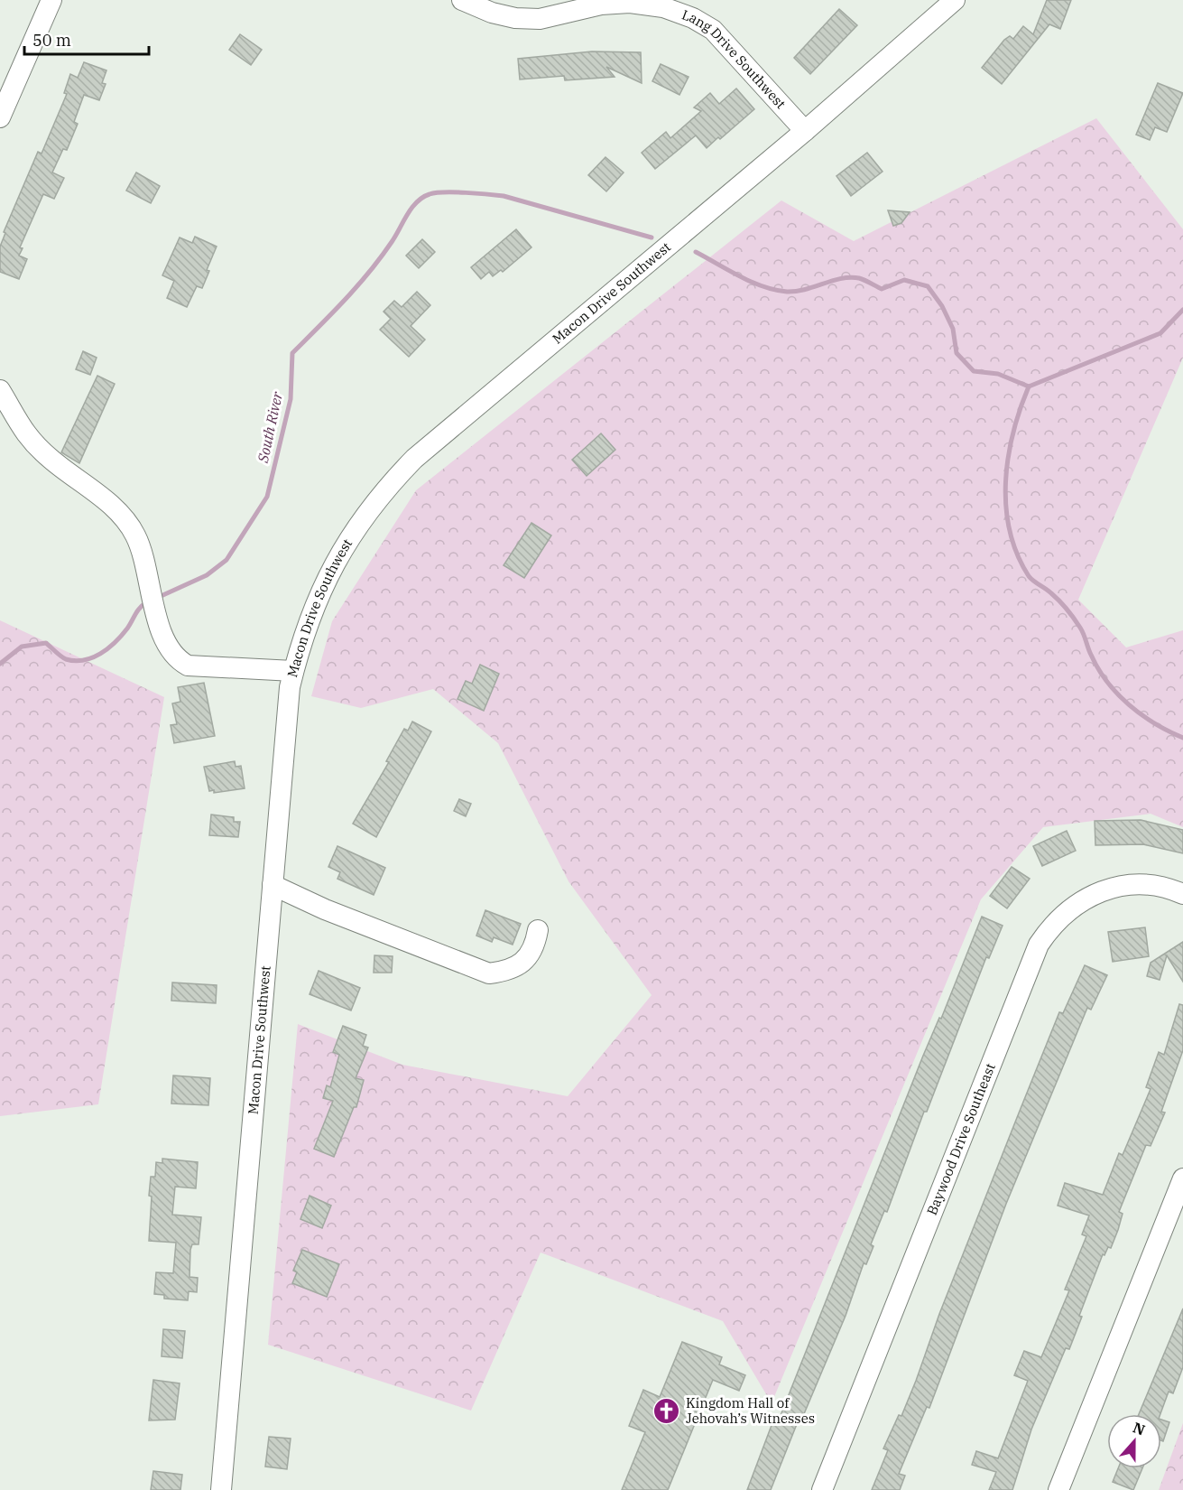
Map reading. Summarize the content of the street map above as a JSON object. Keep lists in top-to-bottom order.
{
  "streets": {
    "street": ["Lang Drive Southwest", "Macon Drive Southwest", "Baywood Drive Southeast"]
  },
  "crossings": [
    ["Lang Drive Southwest", "Macon Drive Southwest"]
  ],
  "water": ["South River"],
  "places": {
    "church": ["Kingdom Hall of Jehovah’s Witnesses"]
  },
  "scale_bar": "50 m",
  "north": "top"
}
